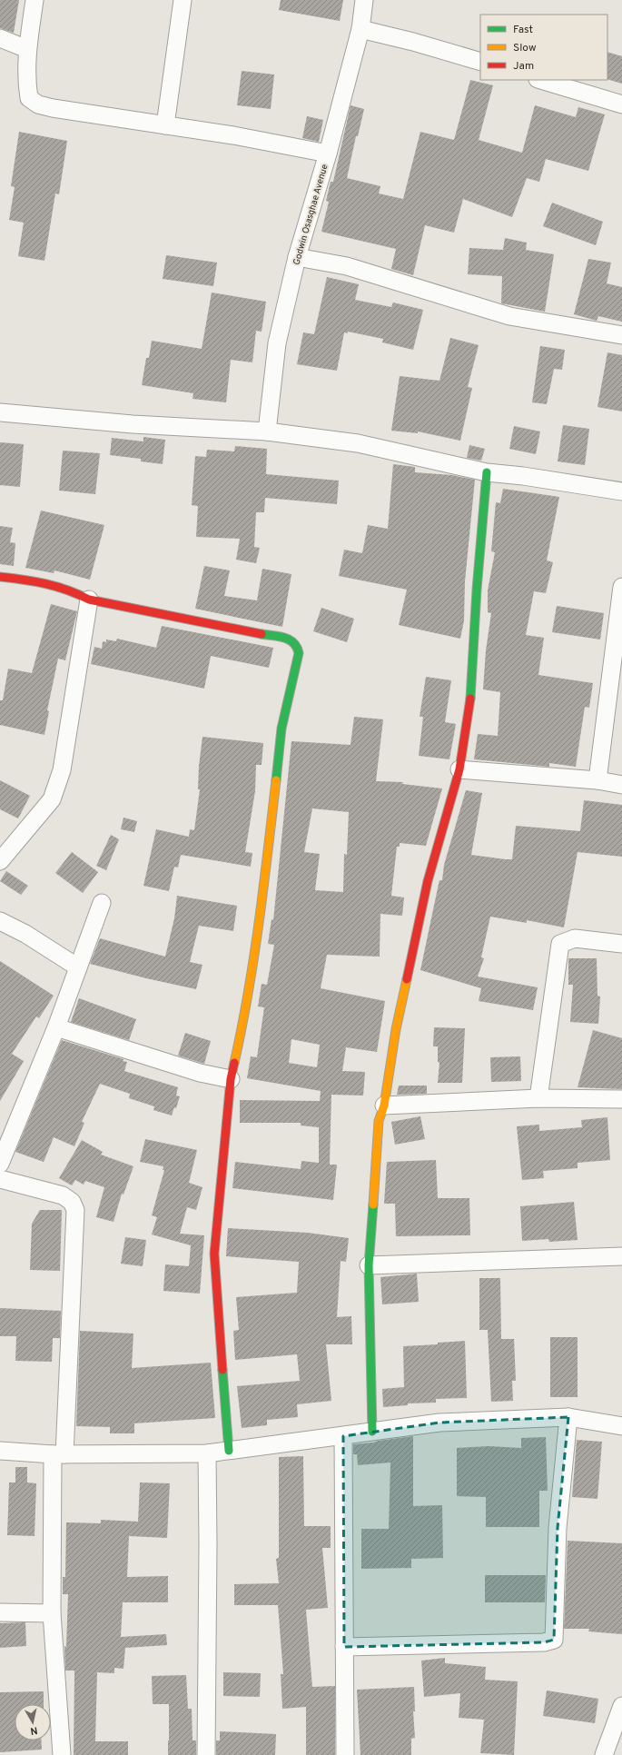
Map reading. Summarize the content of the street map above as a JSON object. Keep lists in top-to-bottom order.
{
  "streets": {
    "street": ["Godwin Osasghae Avenue"]
  },
  "legend": ["Fast", "Slow", "Jam"],
  "north": "bottom"
}
